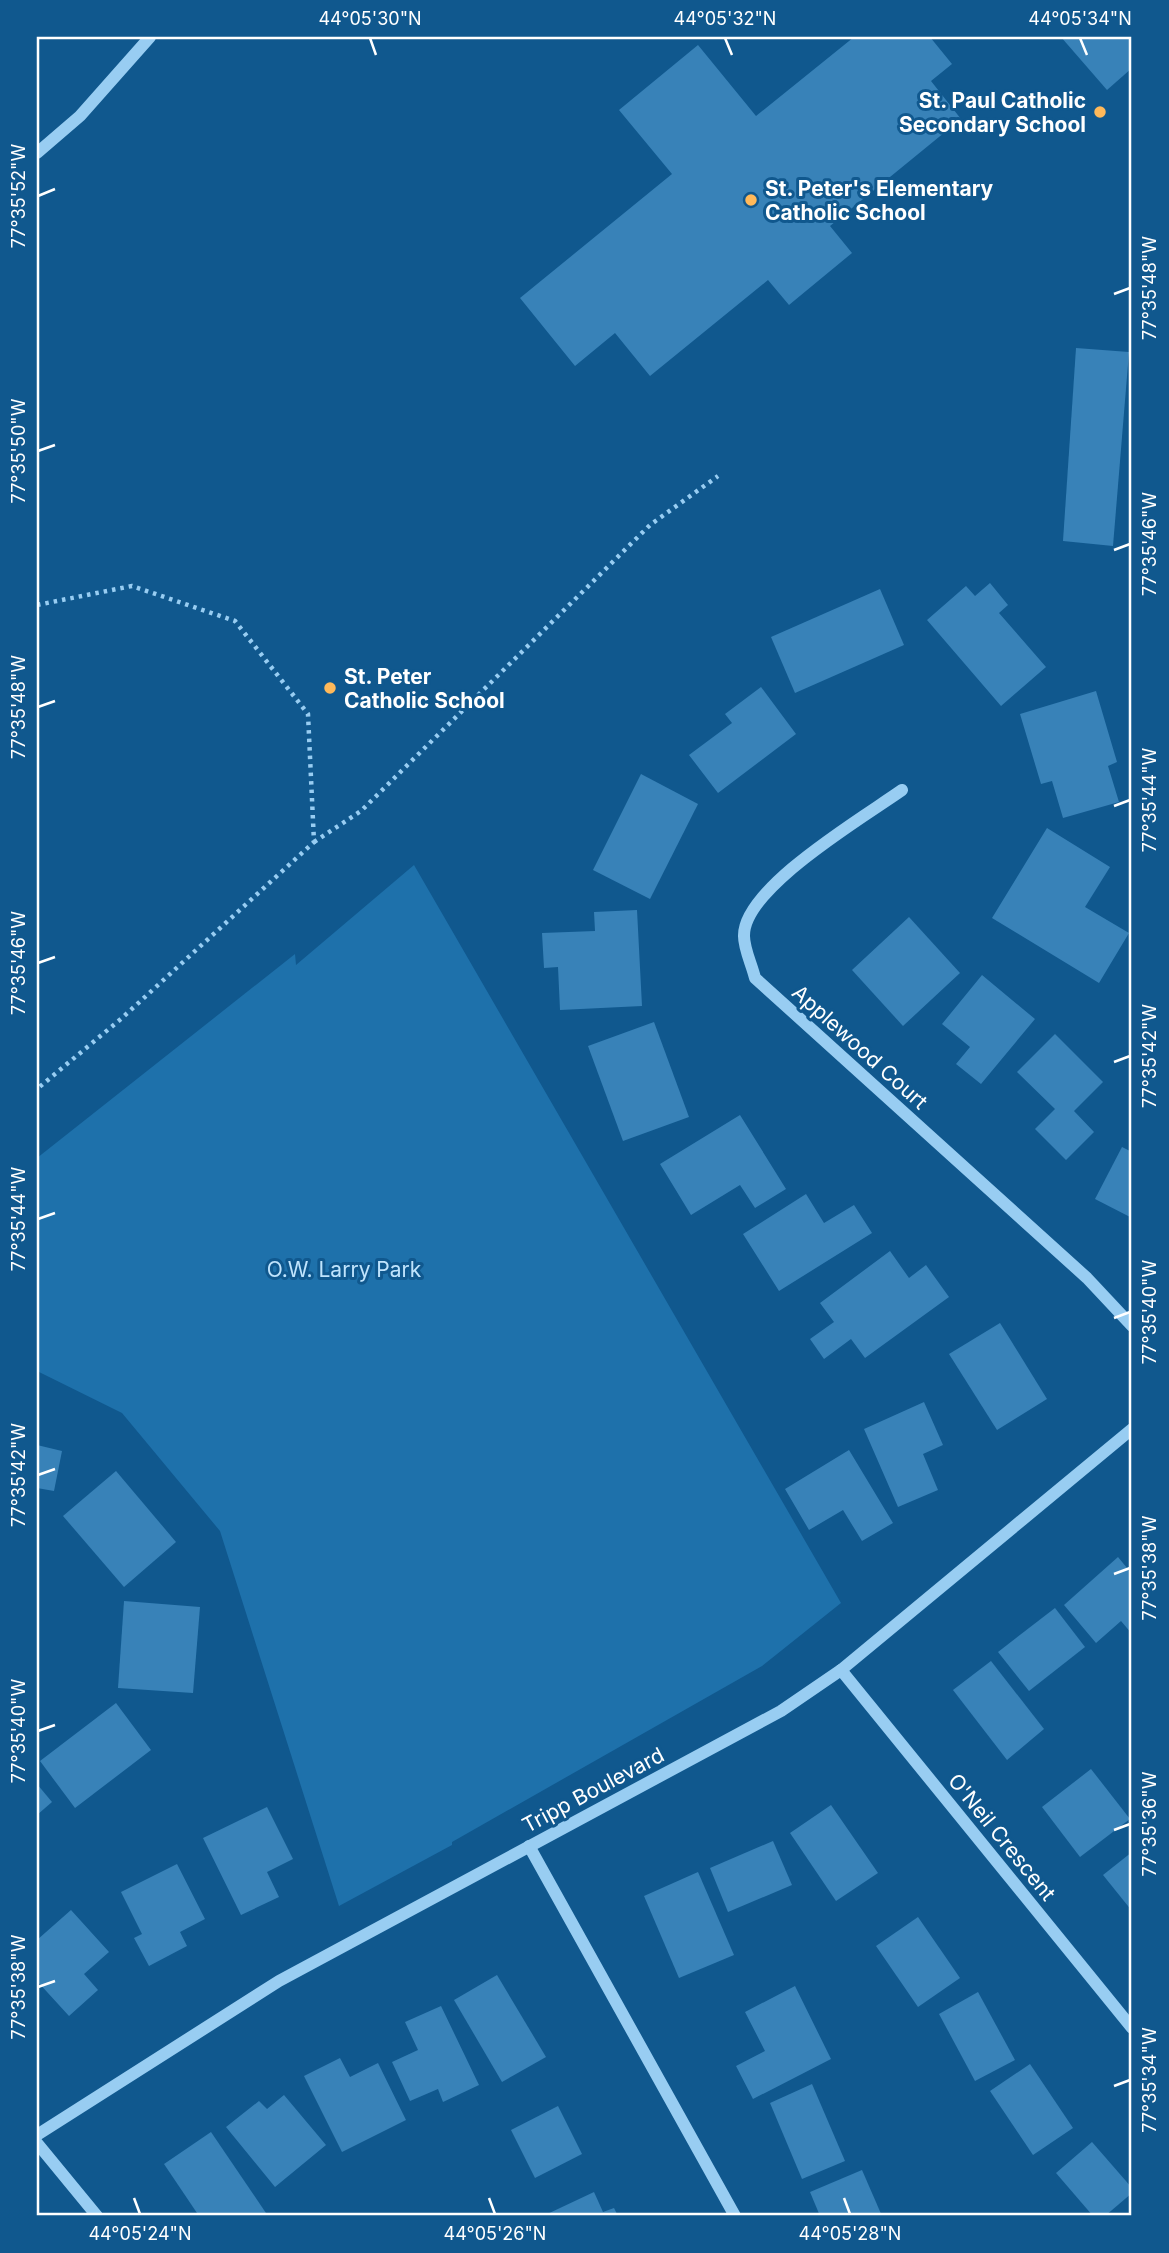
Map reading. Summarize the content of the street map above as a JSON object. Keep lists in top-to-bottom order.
{
  "streets": {
    "street": ["Applewood Court", "Tripp Boulevard", "O'Neil Crescent"]
  },
  "crossings": [
    ["Tripp Boulevard", "O'Neil Crescent"]
  ],
  "parks": ["O.W. Larry Park"],
  "places": ["St. Paul Catholic Secondary School", "St. Peter's Elementary Catholic School", "St. Peter Catholic School"],
  "coordinates": [
    "44°05'30\"N",
    "44°05'32\"N",
    "44°05'34\"N",
    "77°35'52\"W",
    "77°35'48\"W",
    "77°35'50\"W",
    "77°35'46\"W",
    "77°35'44\"W",
    "77°35'42\"W",
    "77°35'40\"W",
    "77°35'38\"W",
    "77°35'36\"W",
    "77°35'34\"W",
    "44°05'24\"N",
    "44°05'26\"N",
    "44°05'28\"N"
  ]
}
